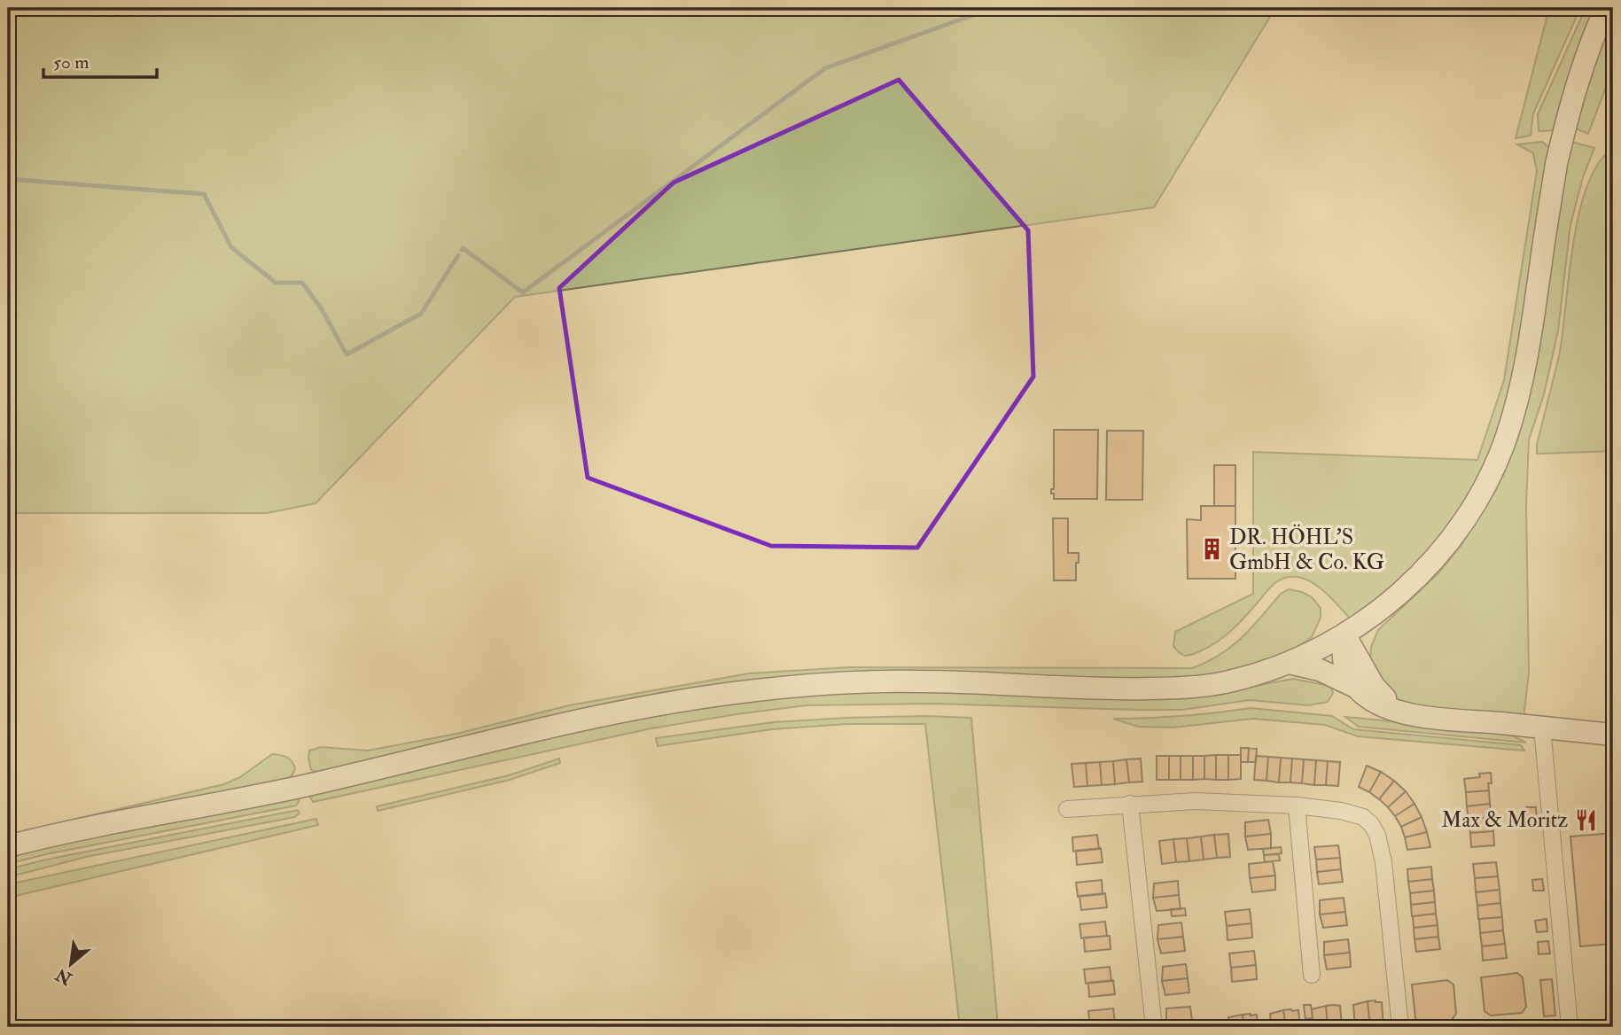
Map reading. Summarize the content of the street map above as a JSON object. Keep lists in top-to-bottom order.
{
  "places": {
    "building": ["DR. HÖHL'S GmbH & Co. KG"],
    "restaurant": ["Max & Moritz"]
  },
  "scale_bar": "50 m",
  "north": "bottom left"
}
